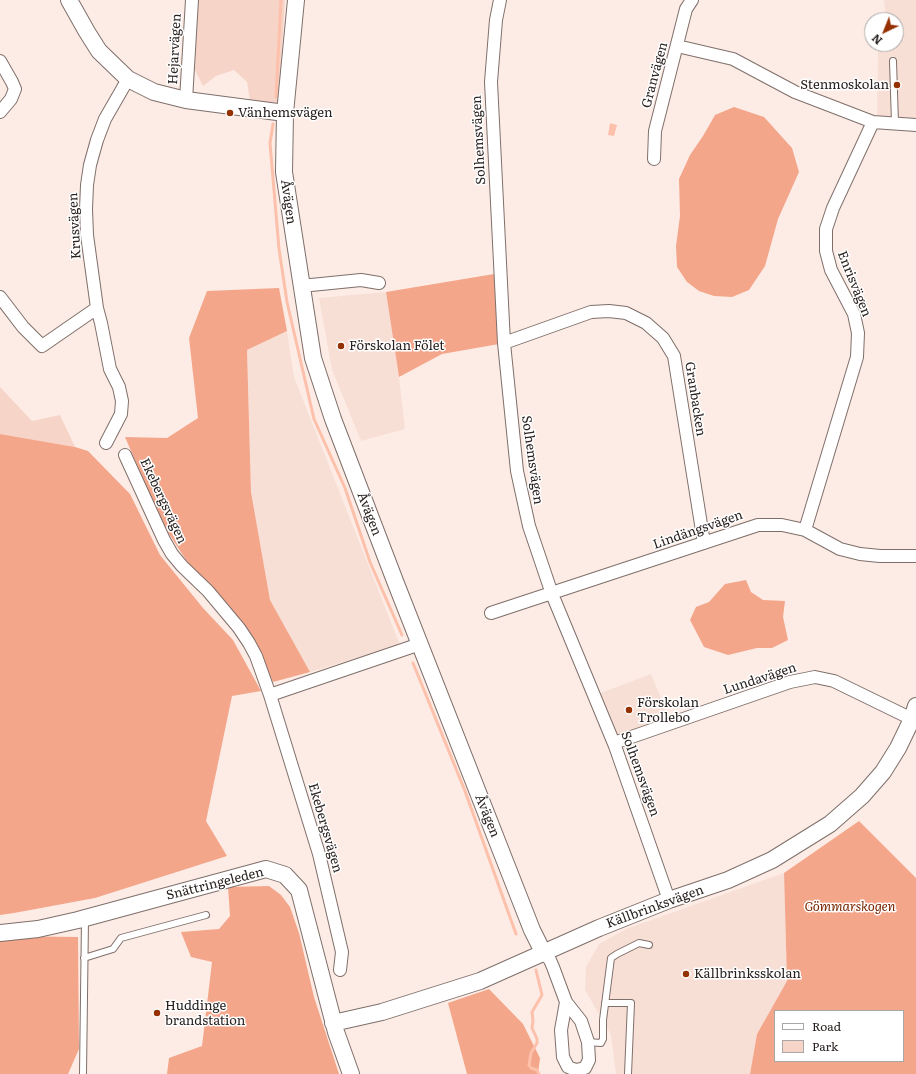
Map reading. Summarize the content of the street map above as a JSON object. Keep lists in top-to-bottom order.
{
  "streets": {
    "street": [
      "Hejarvägen",
      "Granvägen",
      "Solhemsvägen",
      "Åvägen",
      "Krusvägen",
      "Enrisvägen",
      "Granbacken",
      "Ekebergsvägen",
      "Lindängsvägen",
      "Lundavägen",
      "Snättringeleden",
      "Källbrinksvägen"
    ]
  },
  "crossings": [
    ["Solhemsvägen", "Granbacken"],
    ["Solhemsvägen", "Lindängsvägen"],
    ["Solhemsvägen", "Lundavägen"],
    ["Solhemsvägen", "Källbrinksvägen"],
    ["Åvägen", "Källbrinksvägen"],
    ["Enrisvägen", "Lindängsvägen"],
    ["Granbacken", "Lindängsvägen"],
    ["Lundavägen", "Källbrinksvägen"],
    ["Snättringeleden", "Källbrinksvägen"]
  ],
  "parks": ["Gömmarskogen"],
  "places": [
    "Stenmoskolan",
    "Vänhemsvägen",
    "Förskolan Fölet",
    "Förskolan Trollebo",
    "Källbrinksskolan",
    "Huddinge brandstation"
  ],
  "legend": ["Road", "Park"],
  "north": "bottom left"
}
